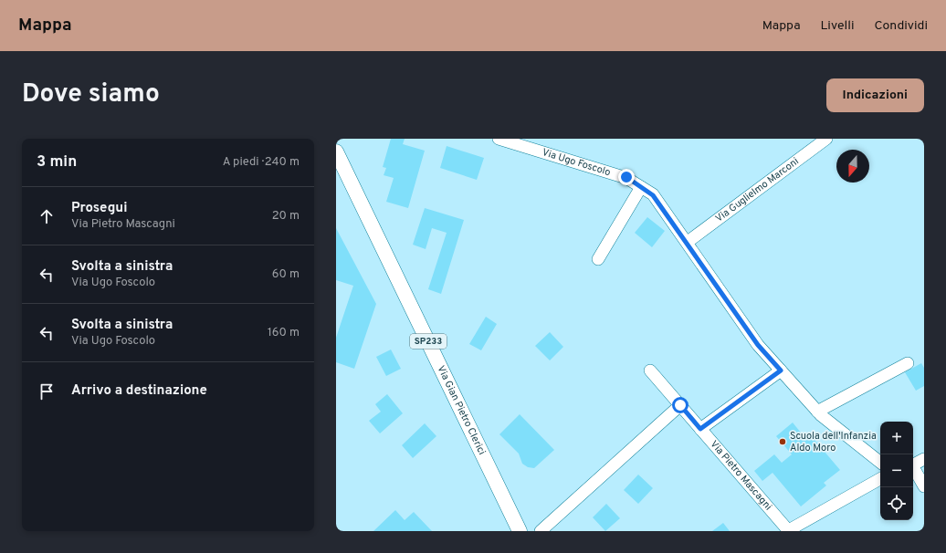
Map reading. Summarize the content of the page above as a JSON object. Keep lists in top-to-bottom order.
{
  "streets": {
    "main road": ["SP233", "Via Gian Pietro Clerici"],
    "street": ["Via Ugo Foscolo", "Via Guglielmo Marconi", "Via Pietro Mascagni"]
  },
  "crossings": [
    ["Via Ugo Foscolo", "Via Guglielmo Marconi"]
  ],
  "places": ["Scuola dell'Infanzia Aldo Moro"],
  "north": "bottom",
  "page": {
    "header": "Mappa",
    "nav": ["Mappa", "Livelli", "Condividi"],
    "title": "Dove siamo",
    "buttons": "Indicazioni",
    "heading": ["3 min", "A piedi · 240 m"],
    "list": [
      ["Prosegui", "Via Pietro Mascagni", "20 m"],
      ["Svolta a sinistra", "Via Ugo Foscolo", "60 m"],
      ["Svolta a sinistra", "Via Ugo Foscolo", "160 m"],
      "Arrivo a destinazione"
    ],
    "map_buttons": ["+", "−"]
  }
}
